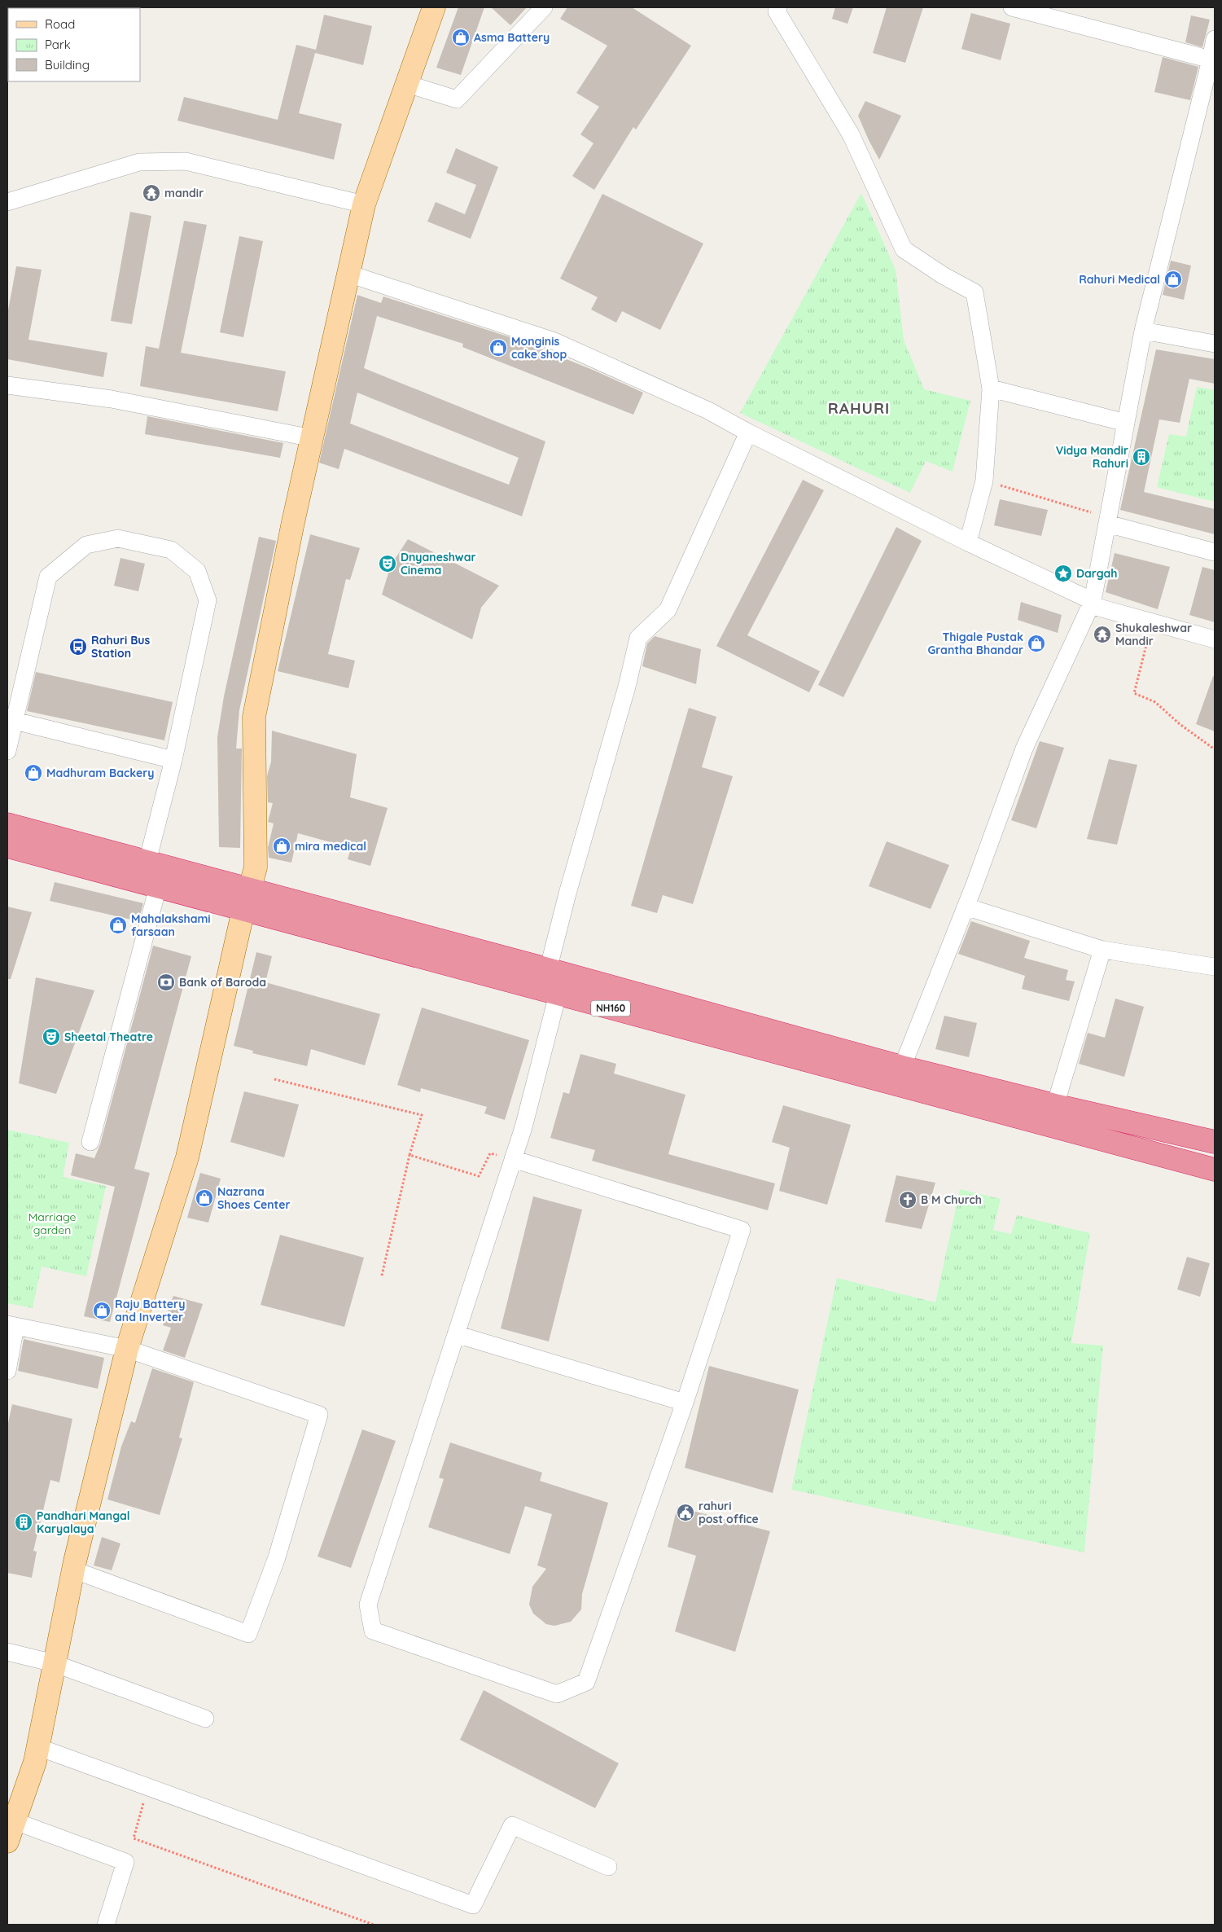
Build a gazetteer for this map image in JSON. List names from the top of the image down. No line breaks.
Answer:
{"streets":{"highway":["NH160"]},"districts":["RAHURI"],"parks":["Marriage garden"],"places":{"shop":["Asma Battery","Rahuri Medical","Monginis cake shop","Thigale Pustak Grantha Bhandar","Madhuram Backery","mira medical","Mahalakshami farsaan","Nazrana Shoes Center","Raju Battery and Inverter"],"temple":["mandir","Shukaleshwar Mandir"],"building":["Vidya Mandir Rahuri","Pandhari Mangal Karyalaya"],"theatre":["Dnyaneshwar Cinema","Sheetal Theatre"],"place":["Dargah"],"bus stop":["Rahuri Bus Station"],"bank":["Bank of Baroda"],"church":["B M Church"],"public building":["rahuri post office"]},"legend":["Road","Park","Building"]}
